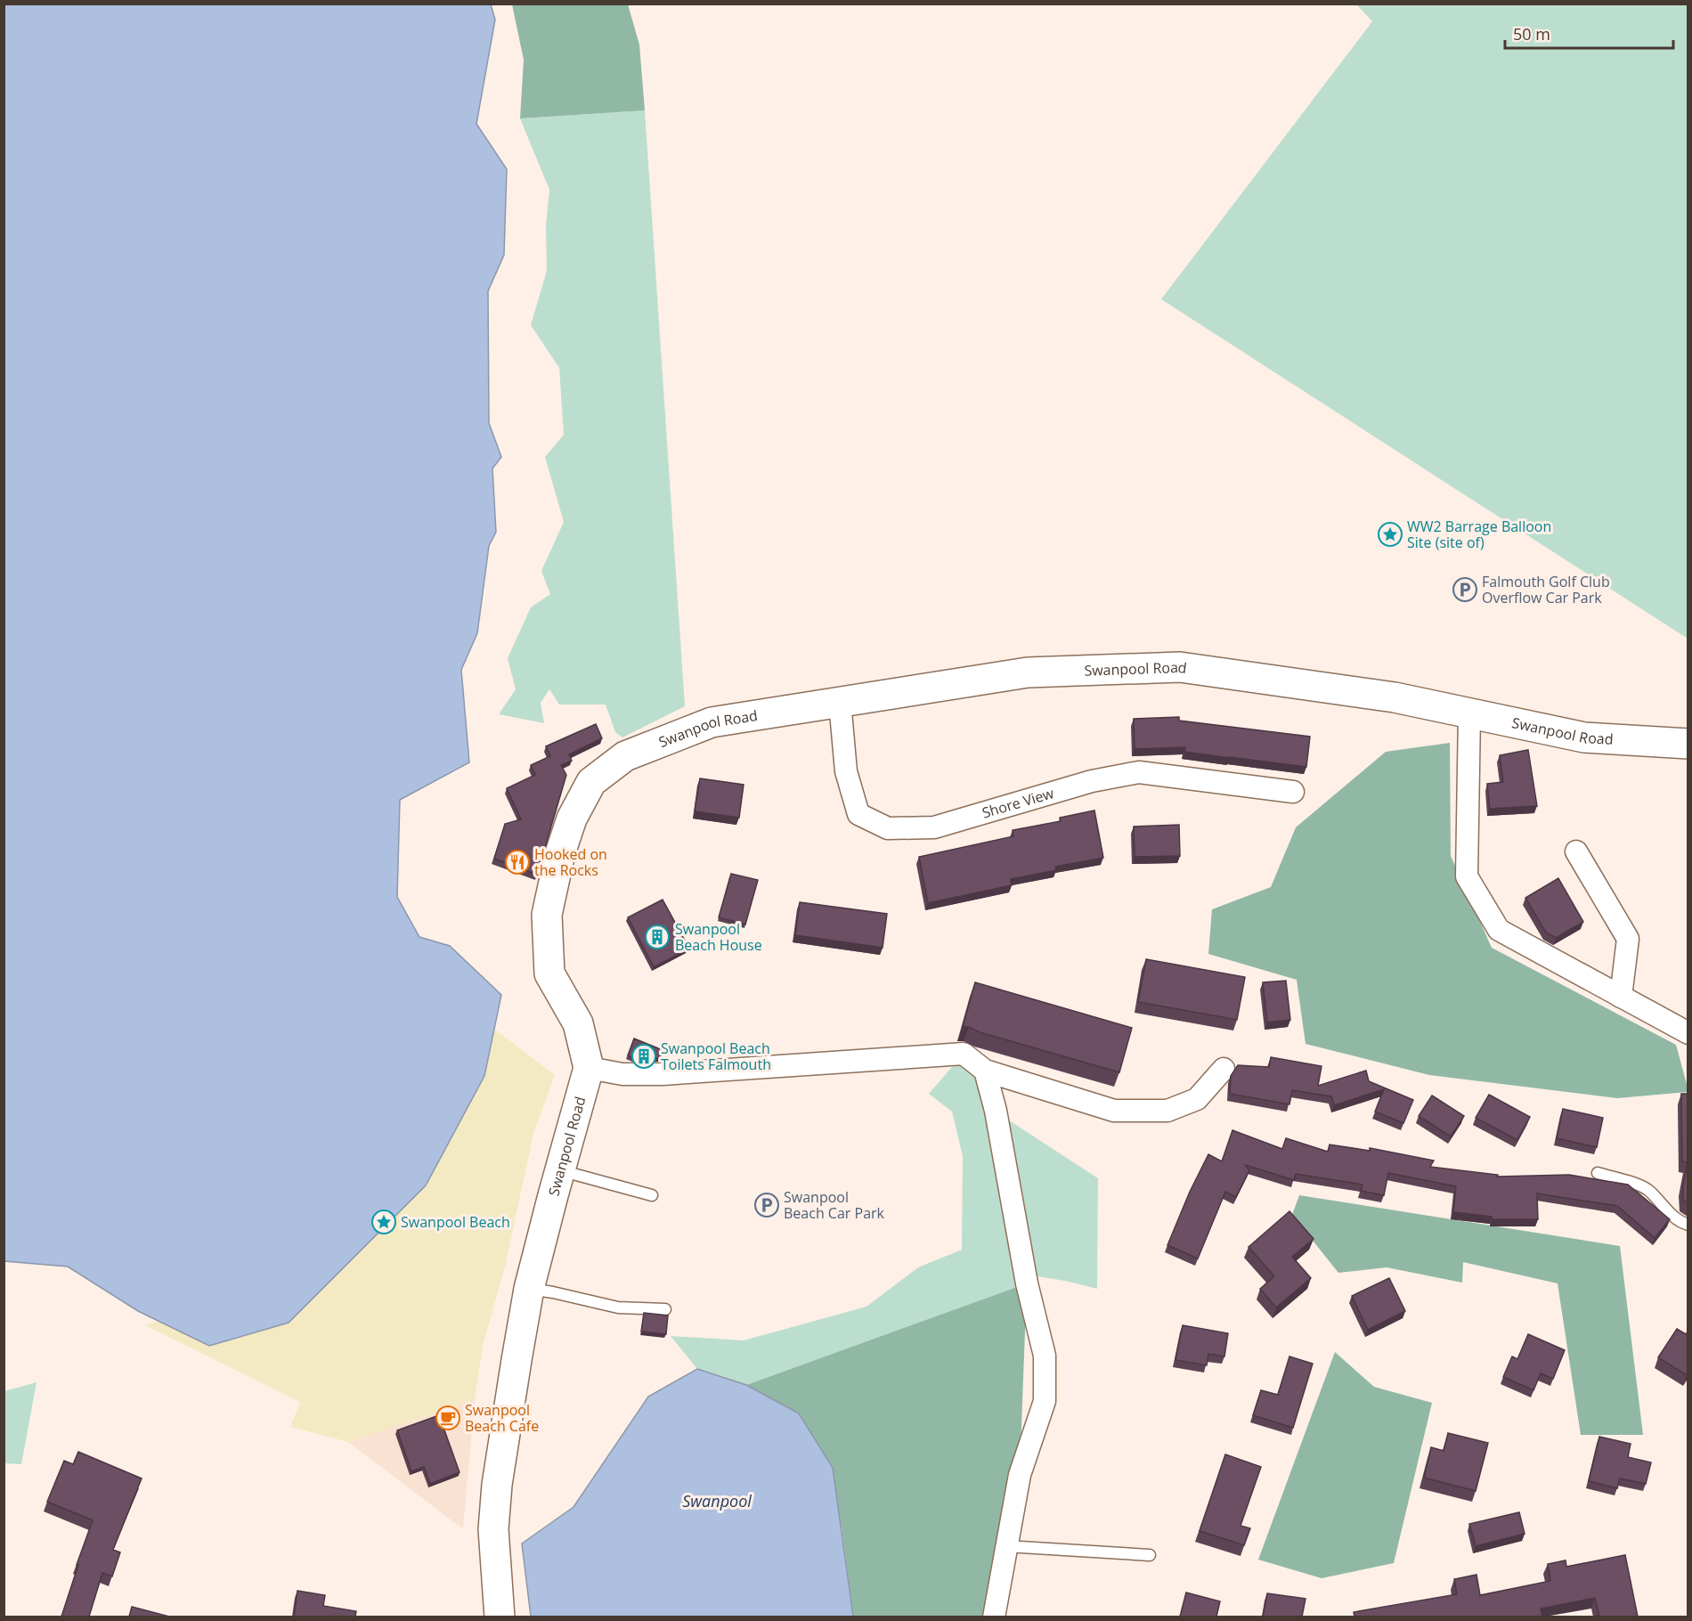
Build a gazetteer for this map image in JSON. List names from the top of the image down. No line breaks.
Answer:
{"streets":{"street":["Swanpool Road","Shore View"]},"crossings":[["Swanpool Road","Shore View"]],"water":["Swanpool"],"places":{"place":["WW2 Barrage Balloon Site (site of)","Swanpool Beach"],"parking":["Falmouth Golf Club Overflow Car Park","Swanpool Beach Car Park"],"restaurant":["Hooked on the Rocks"],"building":["Swanpool Beach House","Swanpool Beach Toilets Falmouth"],"cafe":["Swanpool Beach Cafe"]},"scale_bar":"50 m"}
